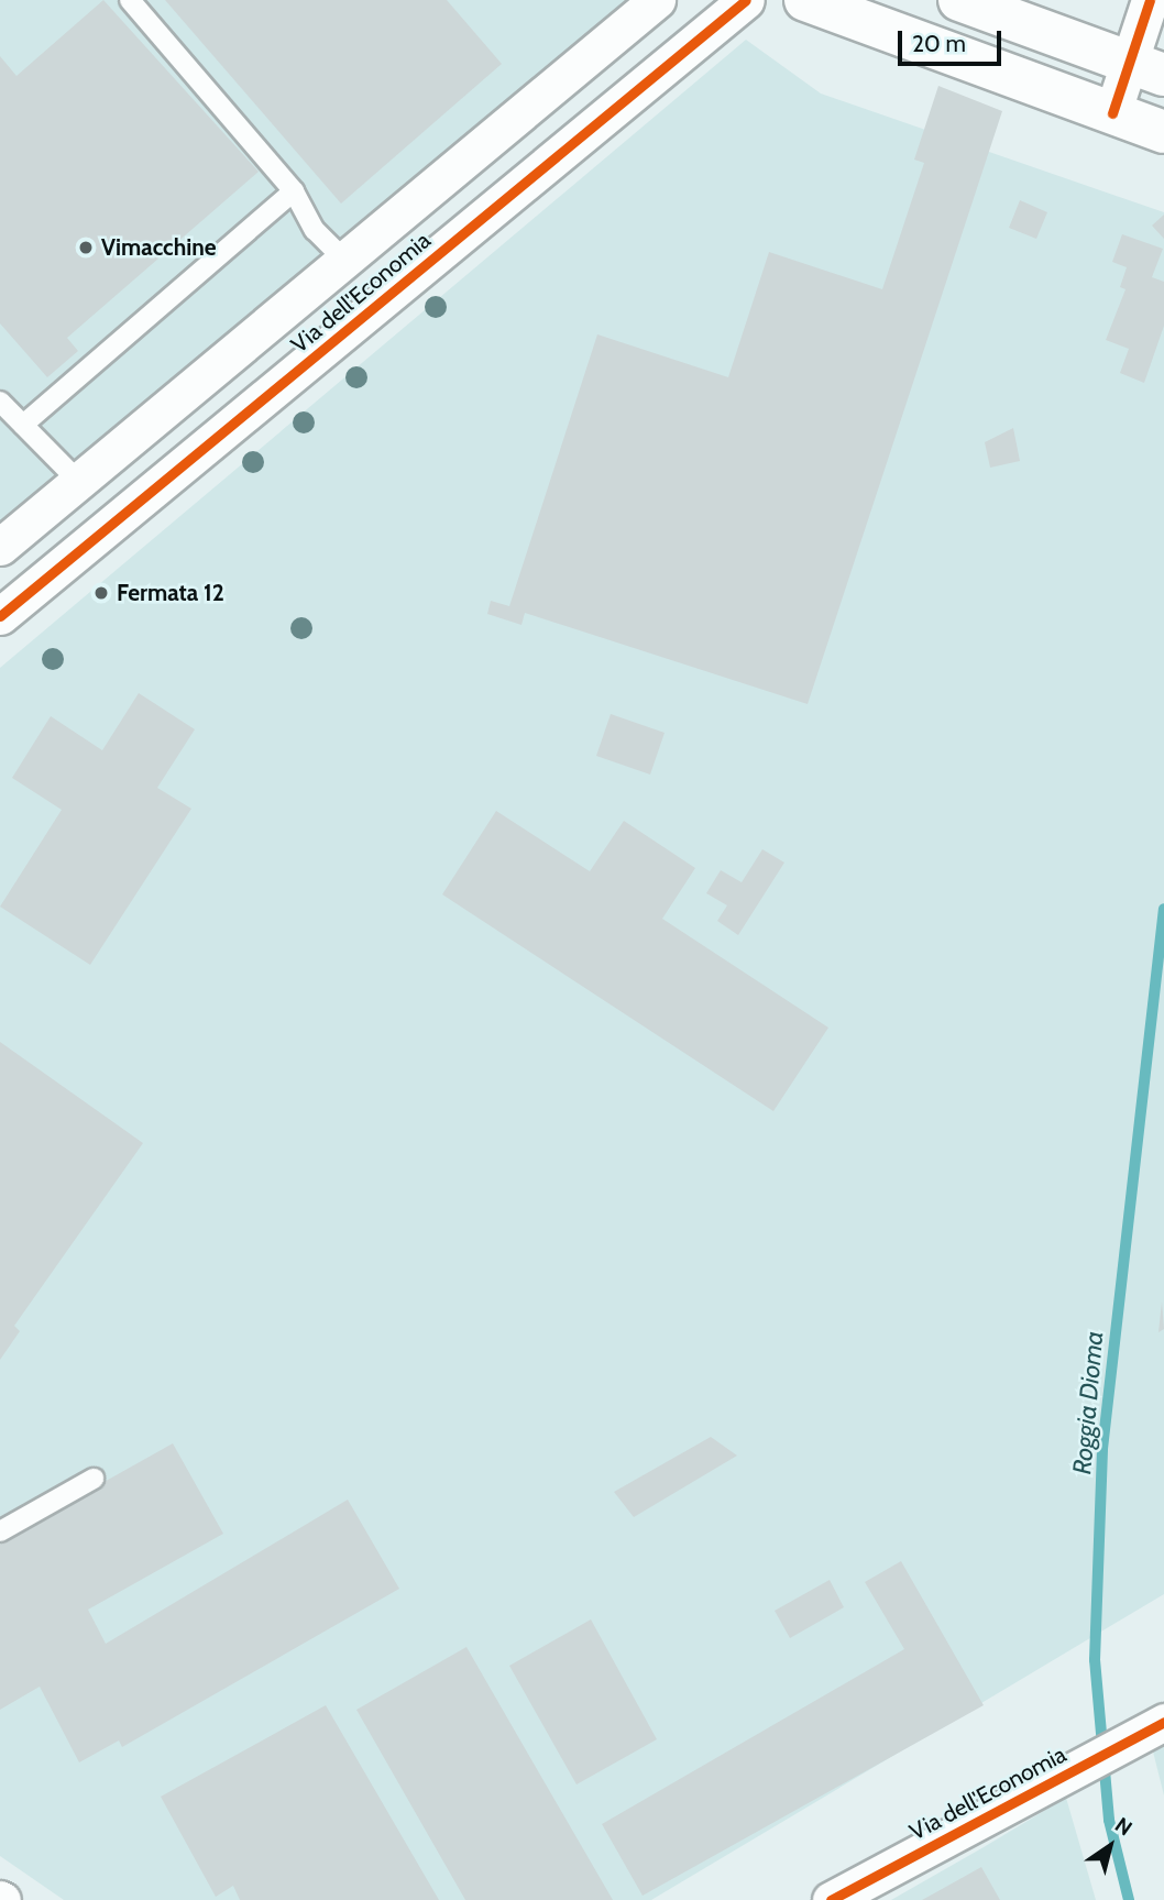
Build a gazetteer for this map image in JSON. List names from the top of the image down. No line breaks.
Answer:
{"streets":{"street":["Via dell'Economia"]},"water":["Roggia Dioma"],"places":["Vimacchine","Fermata 12"],"scale_bar":"20 m","north":"top right"}
